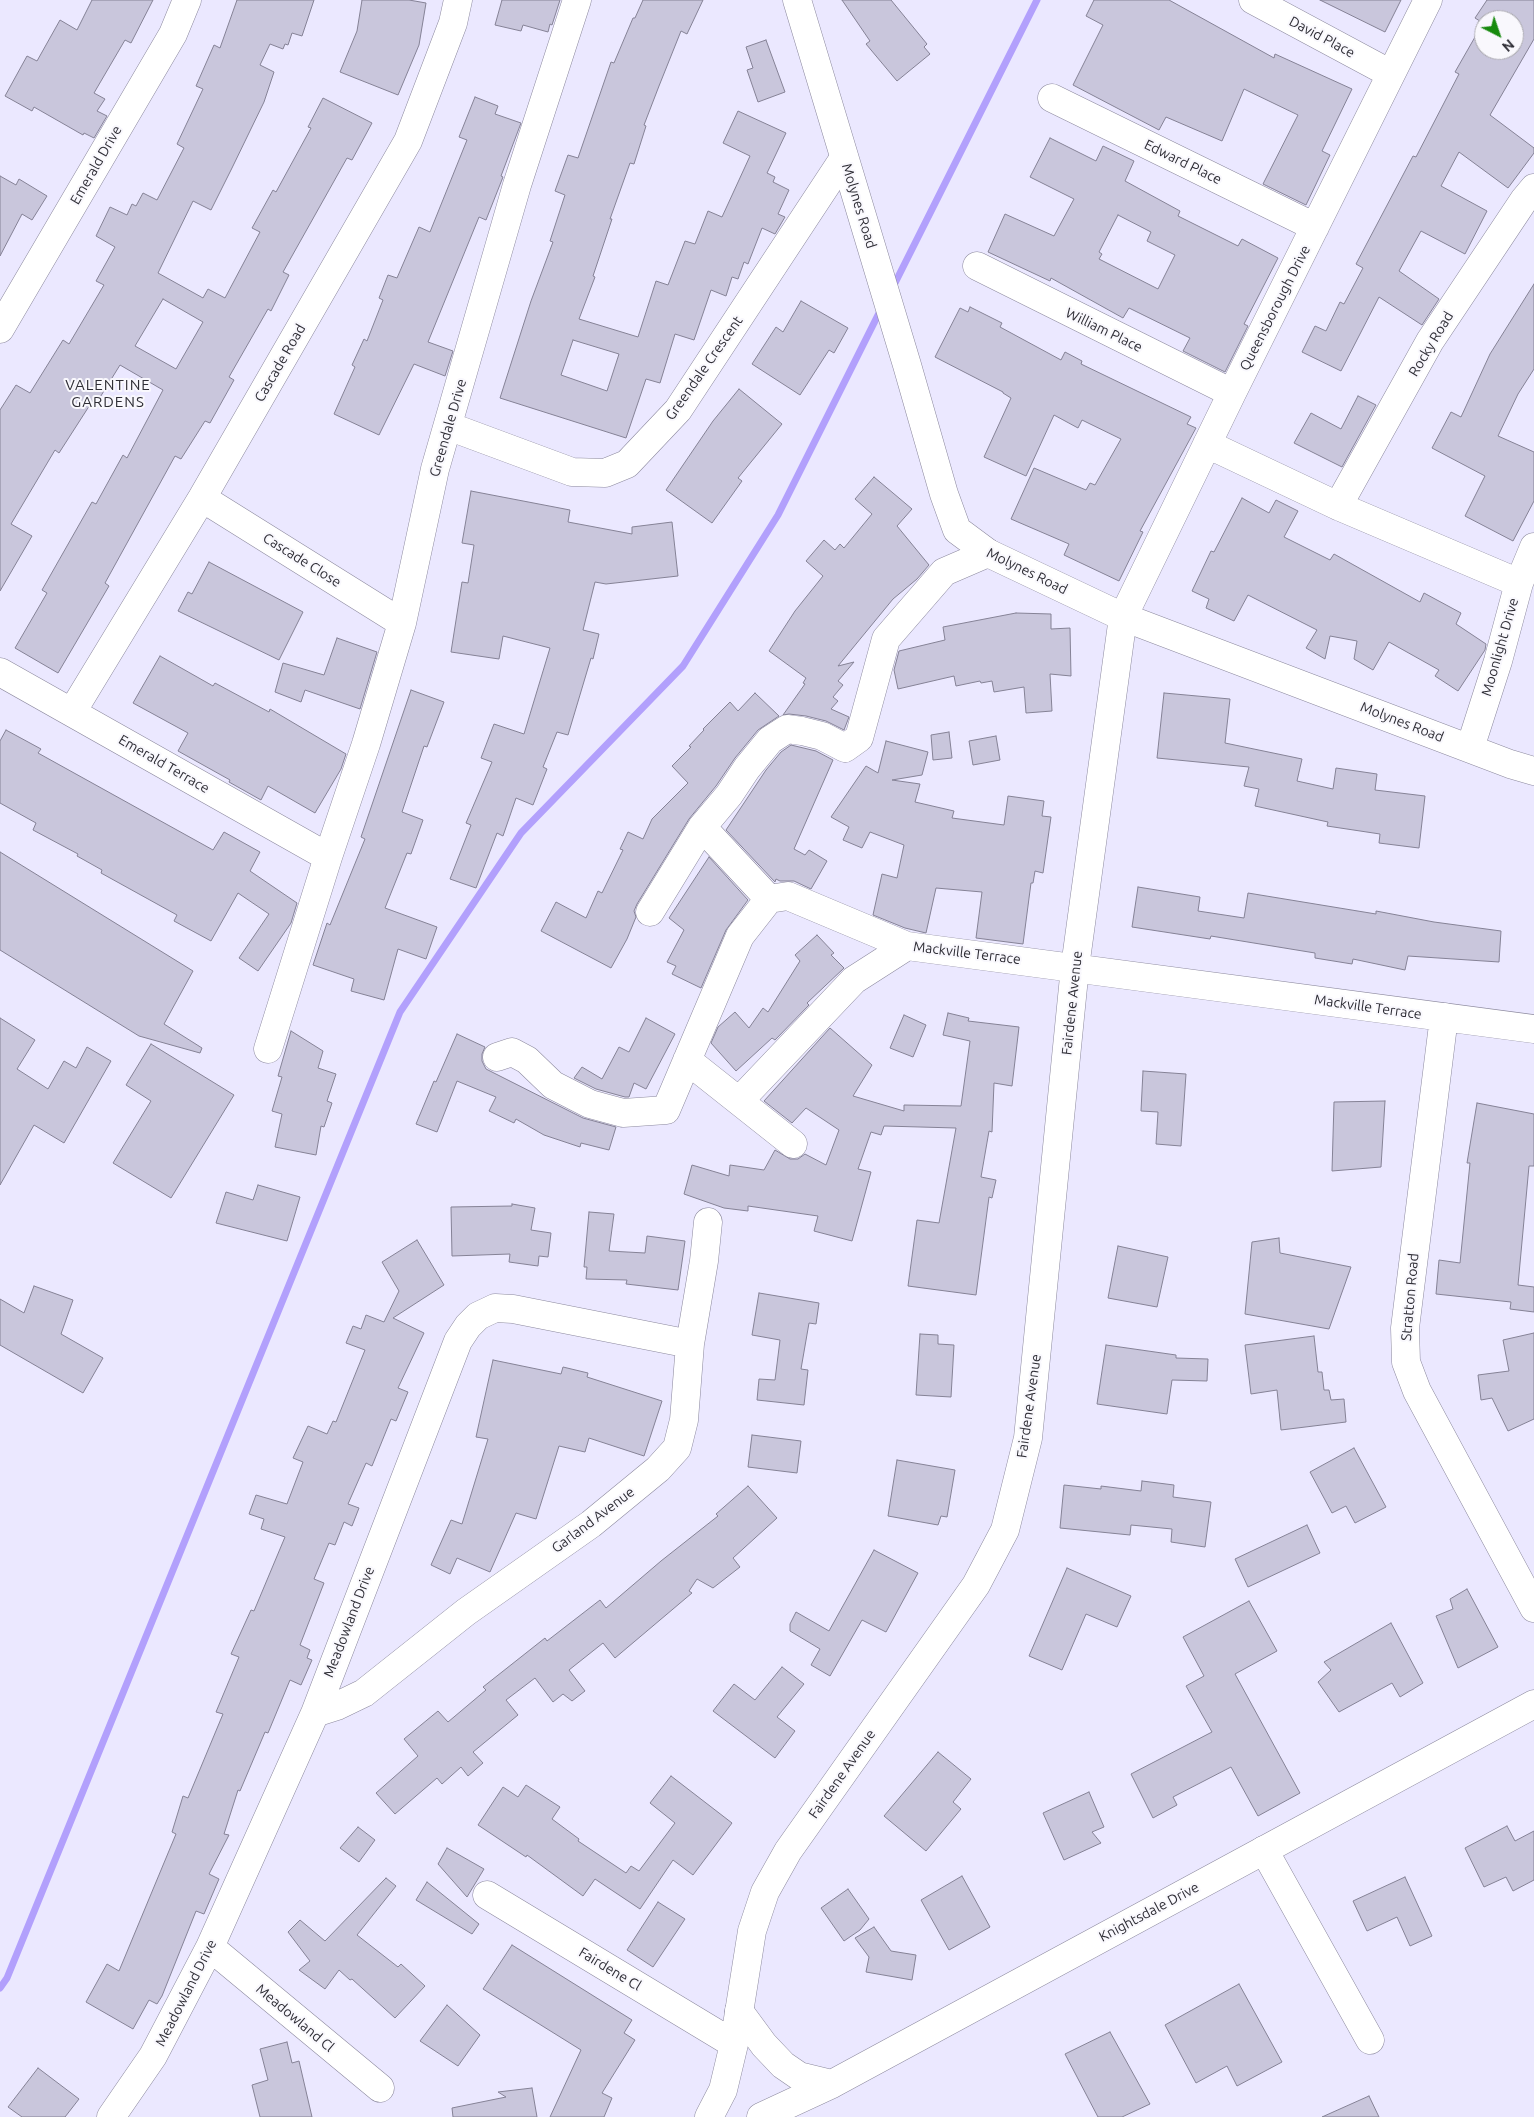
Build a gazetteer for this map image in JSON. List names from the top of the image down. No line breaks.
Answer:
{"streets":{"street":["David Place","Edward Place","Emerald Drive","Molynes Road","Queensborough Drive","William Place","Rocky Road","Cascade Road","Greendale Crescent","Greendale Drive","Cascade Close","Moonlight Drive","Emerald Terrace","Mackville Terrace","Fairdene Avenue","Stratton Road","Garland Avenue","Meadowland Drive","Knightsdale Drive","Fairdene Cl","Meadowland Cl"]},"crossings":[["David Place","Queensborough Drive"],["Edward Place","Queensborough Drive"],["Molynes Road","Queensborough Drive"],["Molynes Road","Greendale Crescent"],["Molynes Road","Moonlight Drive"],["Molynes Road","Fairdene Avenue"],["Queensborough Drive","William Place"],["Queensborough Drive","Fairdene Avenue"],["Cascade Road","Cascade Close"],["Cascade Road","Emerald Terrace"],["Greendale Crescent","Greendale Drive"],["Greendale Drive","Cascade Close"],["Greendale Drive","Emerald Terrace"],["Mackville Terrace","Fairdene Avenue"],["Mackville Terrace","Stratton Road"],["Fairdene Avenue","Fairdene Cl"],["Garland Avenue","Meadowland Drive"],["Meadowland Drive","Meadowland Cl"]],"districts":["VALENTINE GARDENS"],"north":"bottom right"}
